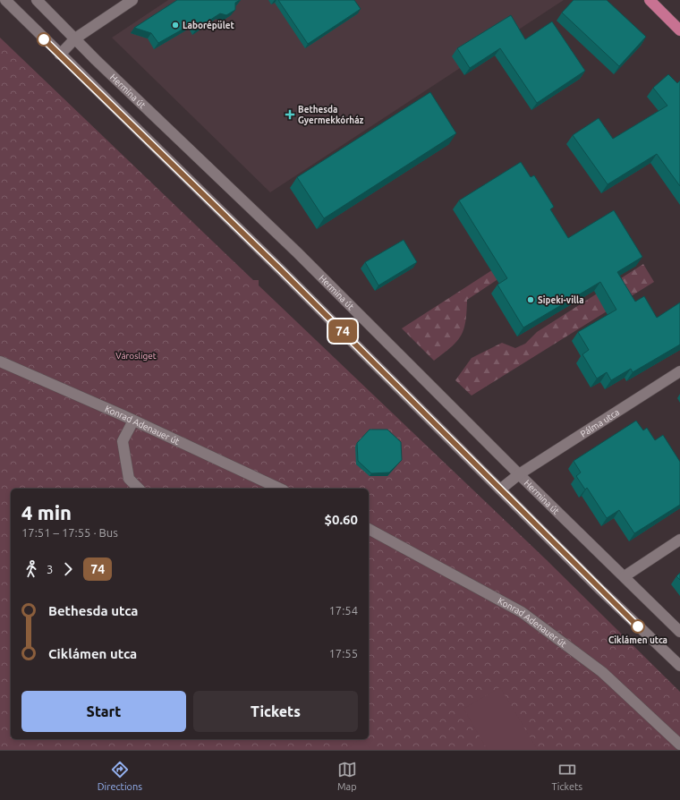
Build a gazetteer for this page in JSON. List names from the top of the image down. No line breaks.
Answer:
{"streets":{"street":["Hermina út","Pálma utca","Konrad Adenauer út"]},"crossings":[["Hermina út","Pálma utca"]],"parks":["Városliget"],"places":{"other":["Laborépület","Sipeki-villa","Ciklámen utca"],"health":["Bethesda Gyermekkórház"]},"lines":["bus line 74"],"page":{"on_map":"74","heading":["4 min","17:51 – 17:55 · Bus","$0.60"],"legs":["3","74"],"list":[{"name":"Bethesda utca","value":"17:54"},{"name":"Ciklámen utca","value":"17:55"}],"buttons":["Start","Tickets"],"tabs":["Directions","Map","Tickets"]}}
